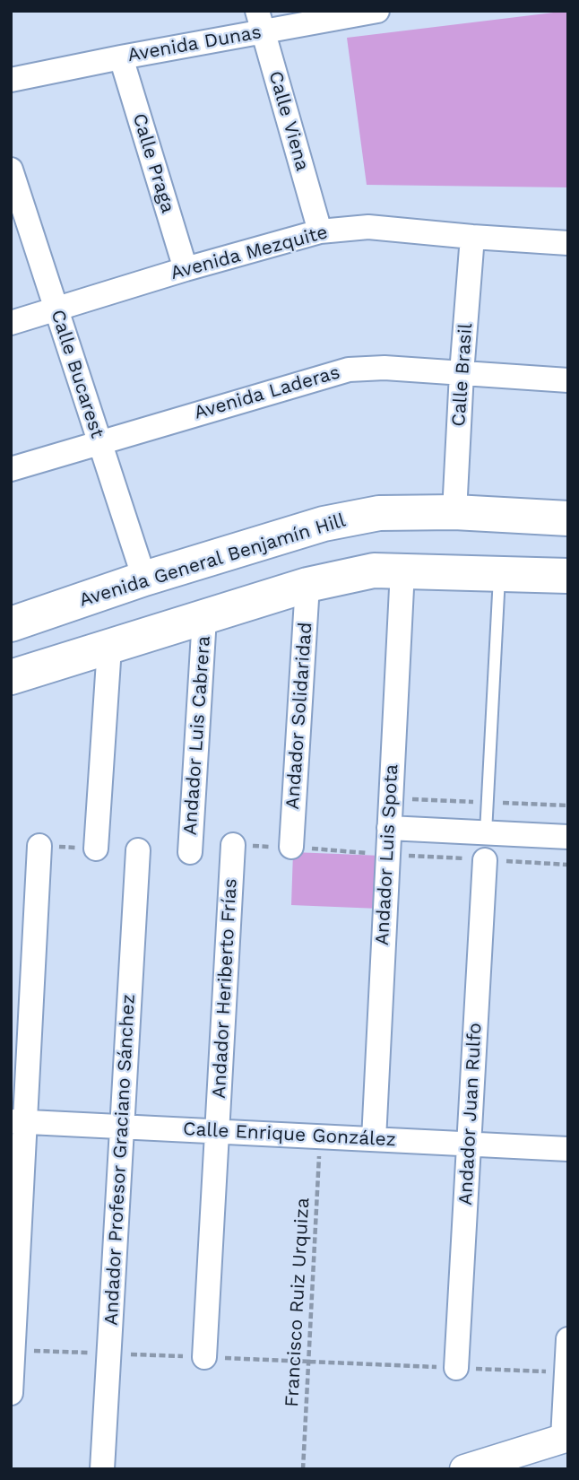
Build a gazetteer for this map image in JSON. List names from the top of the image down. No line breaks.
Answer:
{"streets":{"main road":["Avenida General Benjamín Hill"],"street":["Avenida Dunas","Calle Viena","Calle Praga","Avenida Mezquite","Calle Bucarest","Calle Brasil","Avenida Laderas","Andador Solidaridad","Andador Luis Cabrera","Andador Luis Spota","Andador Heriberto Frías","Andador Juan Rulfo","Calle Enrique González","Andador Profesor Graciano Sánchez"],"path":["Francisco Ruiz Urquiza"]},"crossings":[["Avenida Dunas","Calle Viena"],["Avenida Dunas","Calle Praga"],["Calle Viena","Avenida Mezquite"],["Calle Praga","Avenida Mezquite"],["Avenida Mezquite","Calle Bucarest"],["Avenida Mezquite","Calle Brasil"],["Calle Bucarest","Avenida Laderas"],["Calle Bucarest","Avenida General Benjamín Hill"],["Calle Brasil","Avenida Laderas"],["Calle Brasil","Avenida General Benjamín Hill"],["Andador Luis Spota","Calle Enrique González"],["Andador Heriberto Frías","Calle Enrique González"],["Andador Juan Rulfo","Calle Enrique González"],["Calle Enrique González","Andador Profesor Graciano Sánchez"],["Calle Enrique González","Francisco Ruiz Urquiza"]]}
